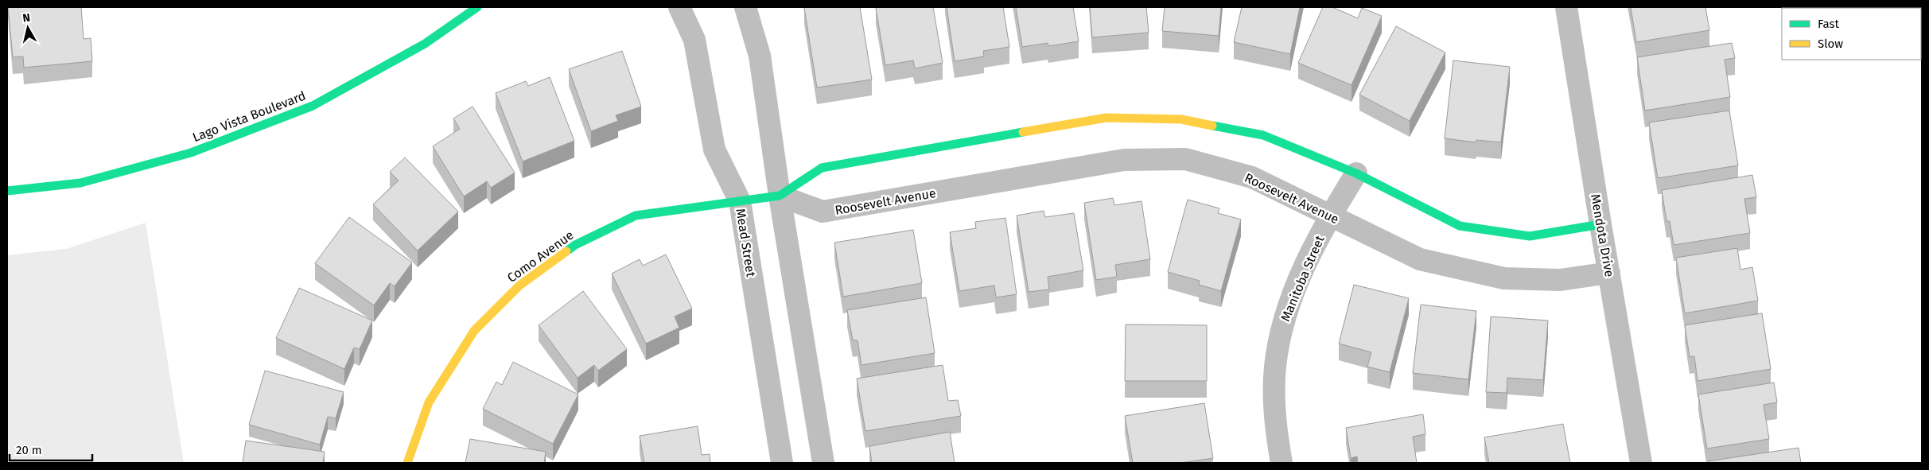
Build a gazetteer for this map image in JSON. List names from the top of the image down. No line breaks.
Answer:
{"streets":{"street":["Lago Vista Boulevard","Roosevelt Avenue","Mendota Drive","Mead Street","Como Avenue","Manitoba Street"]},"crossings":[["Roosevelt Avenue","Mendota Drive"],["Roosevelt Avenue","Como Avenue"],["Roosevelt Avenue","Manitoba Street"],["Mead Street","Como Avenue"]],"legend":["Fast","Slow"],"scale_bar":"20 m","north":"top"}
